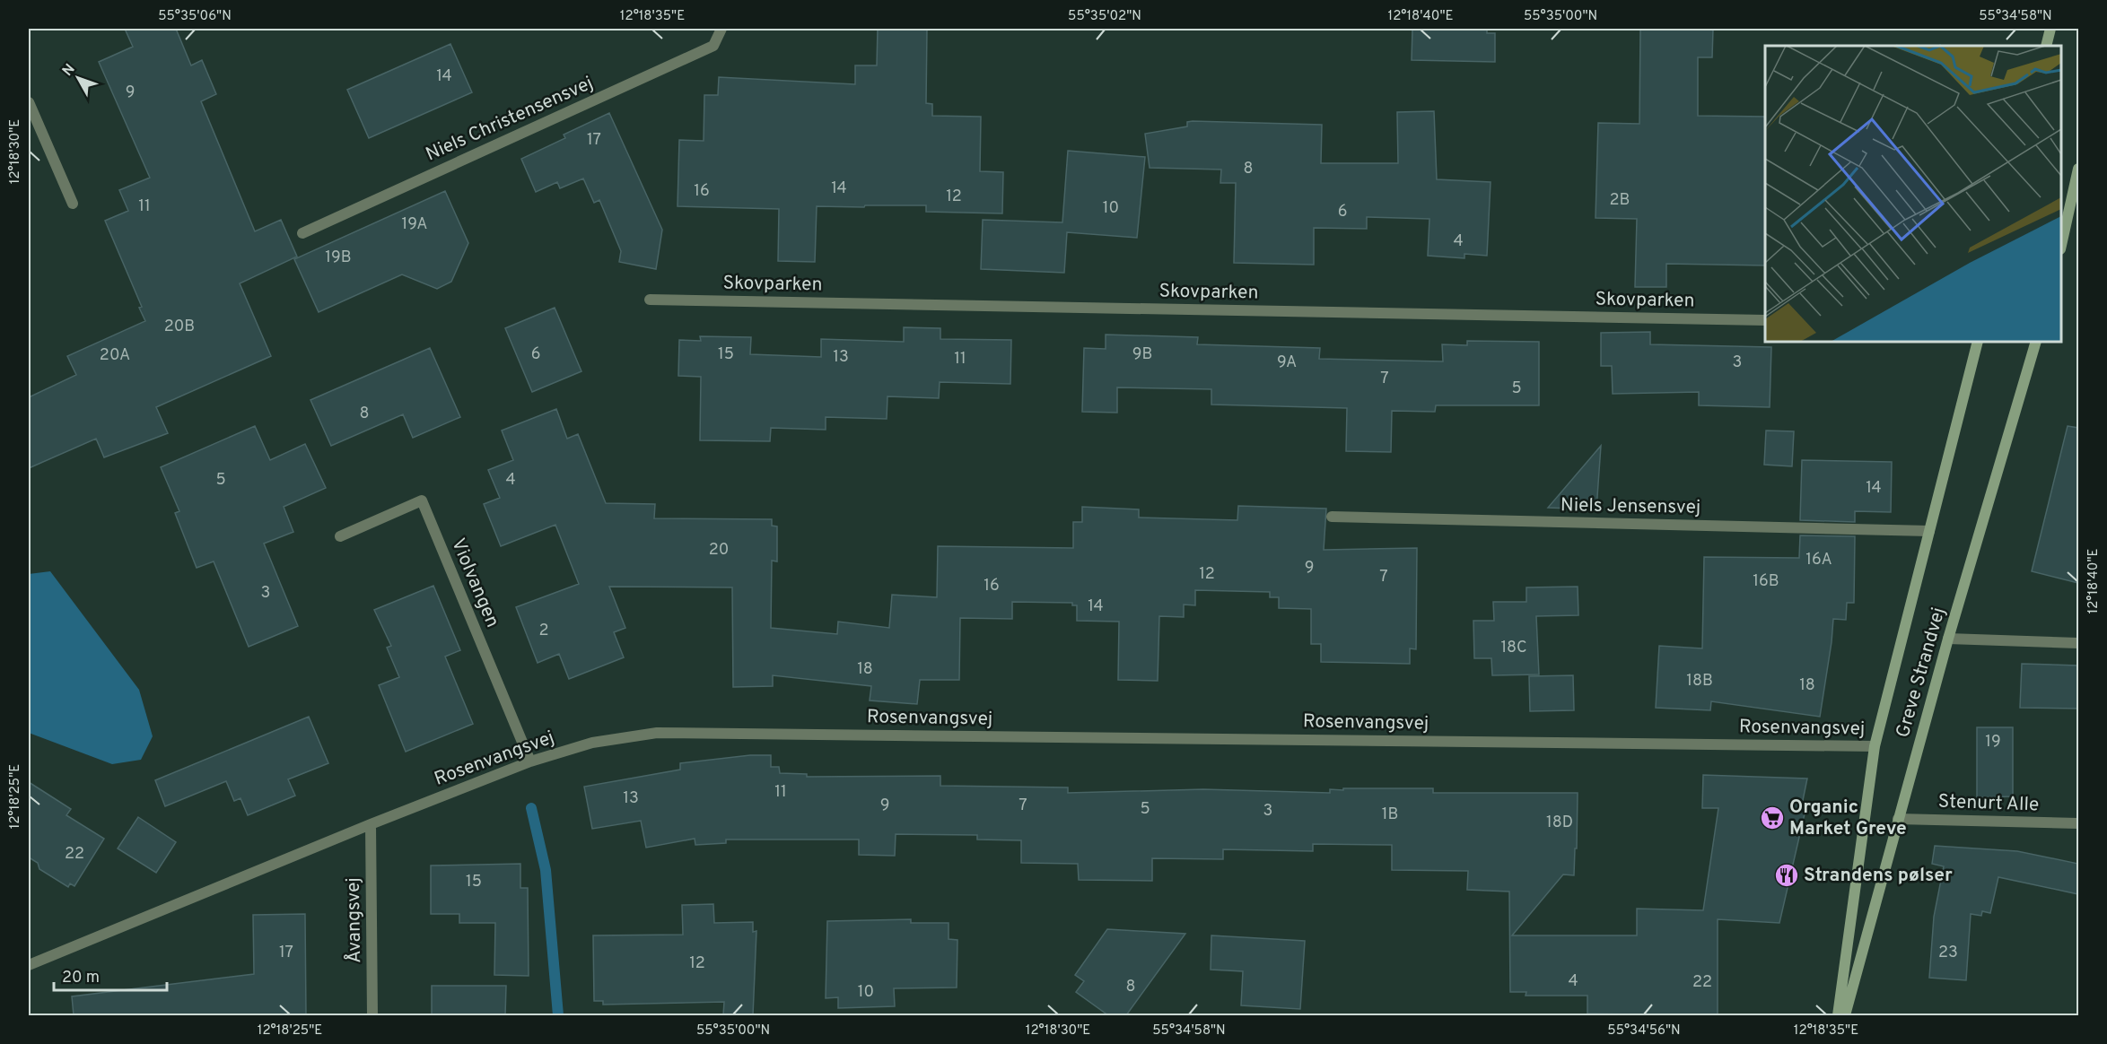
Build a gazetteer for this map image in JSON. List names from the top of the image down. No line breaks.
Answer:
{"streets":{"main road":["Greve Strandvej"],"street":["Niels Christensensvej","Skovparken","Niels Jensensvej","Violvangen","Rosenvangsvej","Stenurt Alle","Åvangsvej"]},"crossings":[["Niels Jensensvej","Greve Strandvej"],["Violvangen","Rosenvangsvej"],["Greve Strandvej","Rosenvangsvej"],["Greve Strandvej","Stenurt Alle"],["Rosenvangsvej","Åvangsvej"]],"places":{"supermarket":["Organic Market Greve"],"restaurant":["Strandens pølser"]},"house_numbers":["14","9","17","8","14","16","12","2B","11","10","6","19A","4","19B","20B","6","15","9B","20A","13","11","9A","3","7","5","8","5","4","14","20","16A","9","12","7","16B","16","3","14","2","18C","18","18B","18","19","11","13","9","7","5","3","1B","18D","22","15","17","23","12","4","22","8","10"],"scale_bar":"20 m","north":"top left","coordinates":["55°35'06\"N","12°18'35\"E","55°35'02\"N","12°18'40\"E","55°35'00\"N","55°34'58\"N","12°18'30\"E","12°18'25\"E","55°34'56\"N"]}
